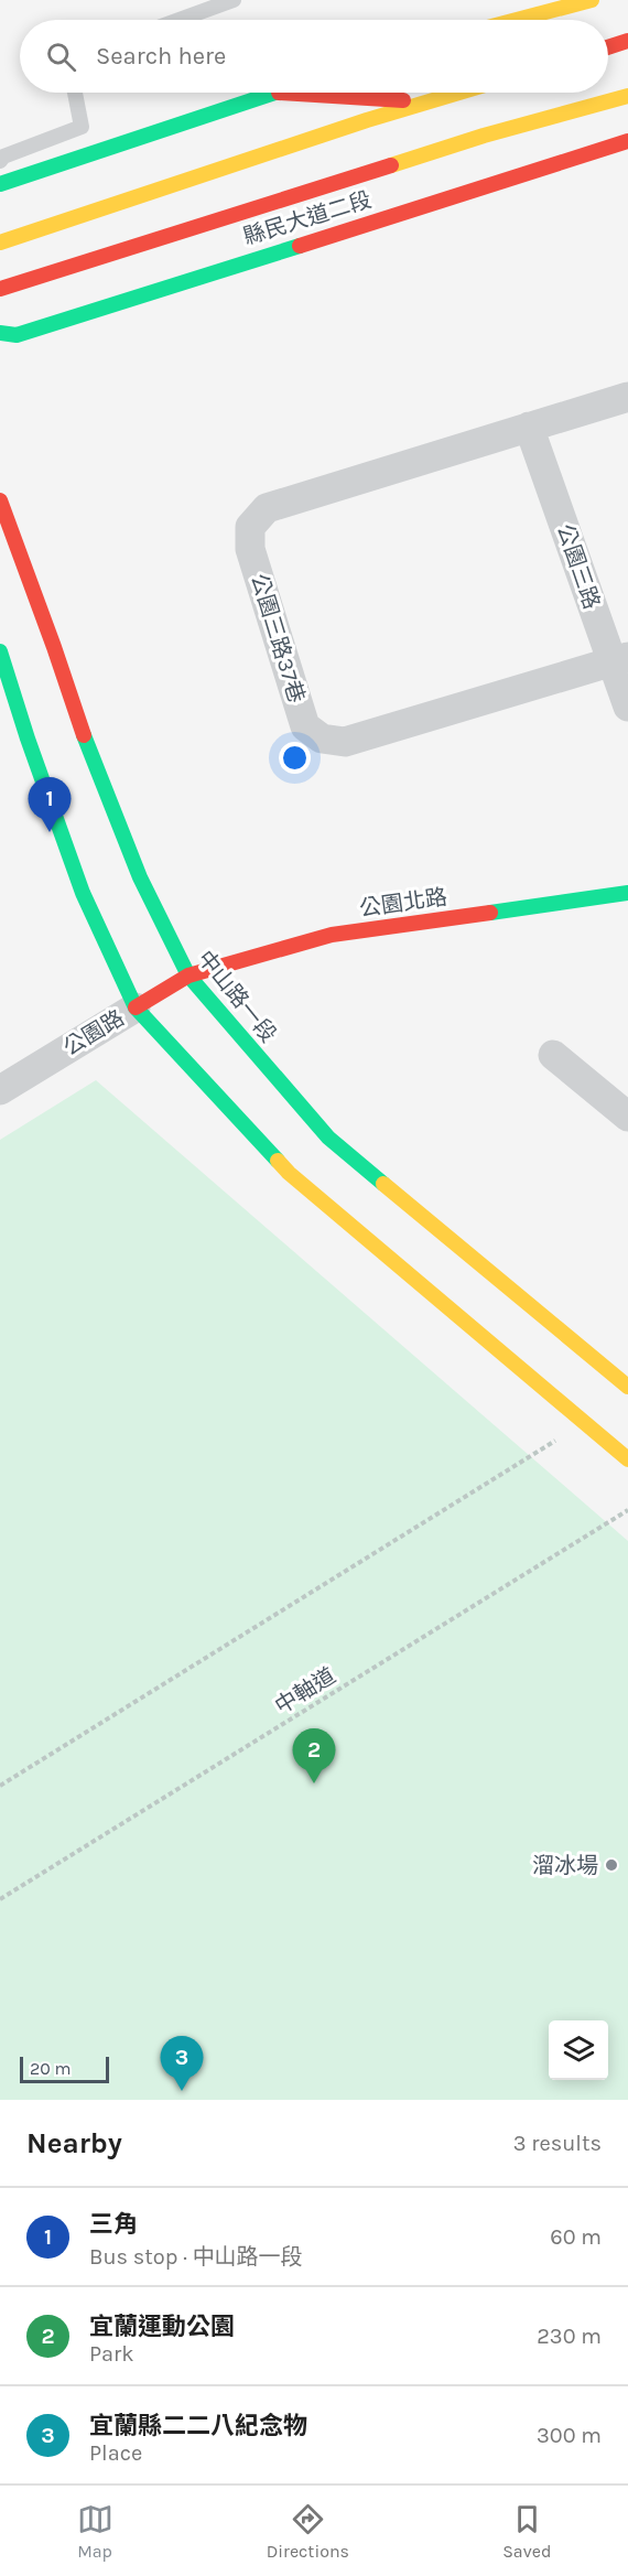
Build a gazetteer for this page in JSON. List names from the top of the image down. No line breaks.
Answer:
{"streets":{"street":["縣民大道二段","公園三路","公園三路37巷","公園北路","中山路一段","公園路"],"path":["中軸道"]},"crossings":[["公園三路","公園三路37巷"],["公園北路","中山路一段"],["公園北路","公園路"],["中山路一段","公園路"]],"places":["溜冰場"],"scale_bar":"20 m","page":{"search":"Search here","pins":["1","2","3"],"scale":"20 m","heading":["Nearby","3 results"],"list":[{"mark":"1","name":"三角","note":"Bus stop · 中山路一段","value":"60 m"},{"mark":"2","name":"宜蘭運動公園","note":"Park","value":"230 m"},{"mark":"3","name":"宜蘭縣二二八紀念物","note":"Place","value":"300 m"}],"nav":["Map","Directions","Saved"]}}
